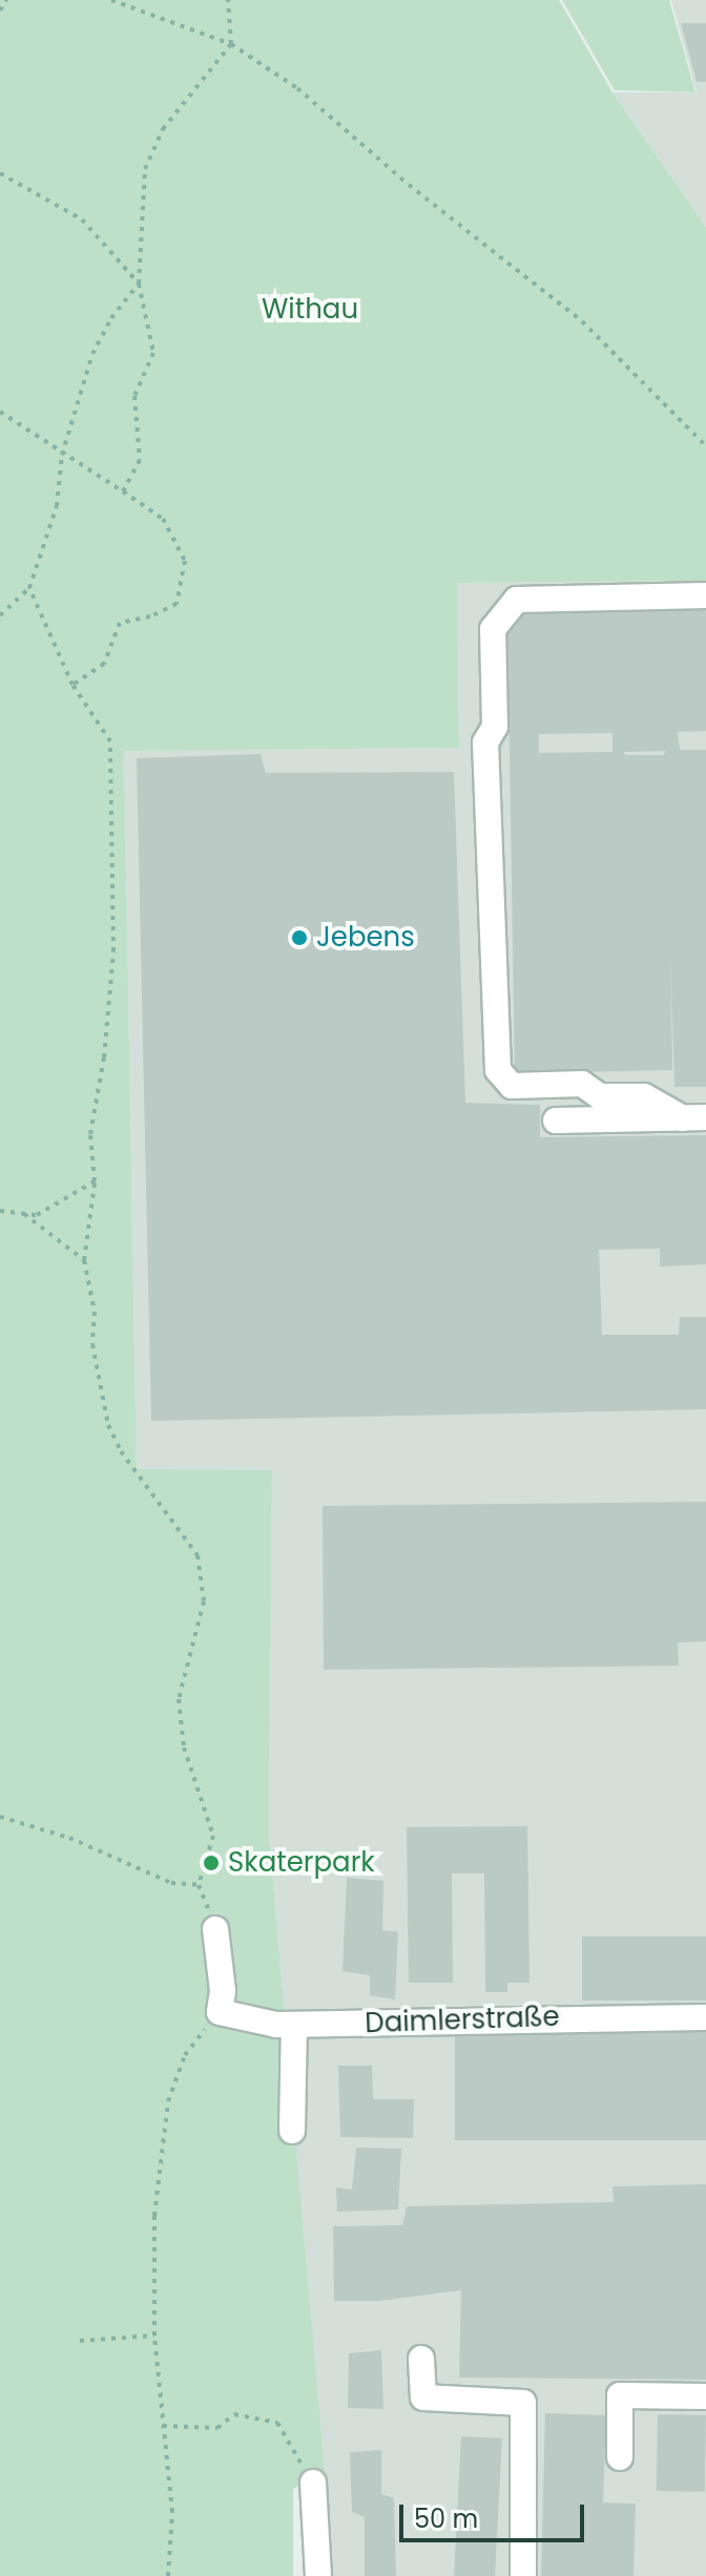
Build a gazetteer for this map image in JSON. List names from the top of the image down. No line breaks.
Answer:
{"streets":{"street":["Daimlerstraße"]},"parks":["Withau"],"places":["Jebens","Skaterpark"],"scale_bar":"50 m"}
